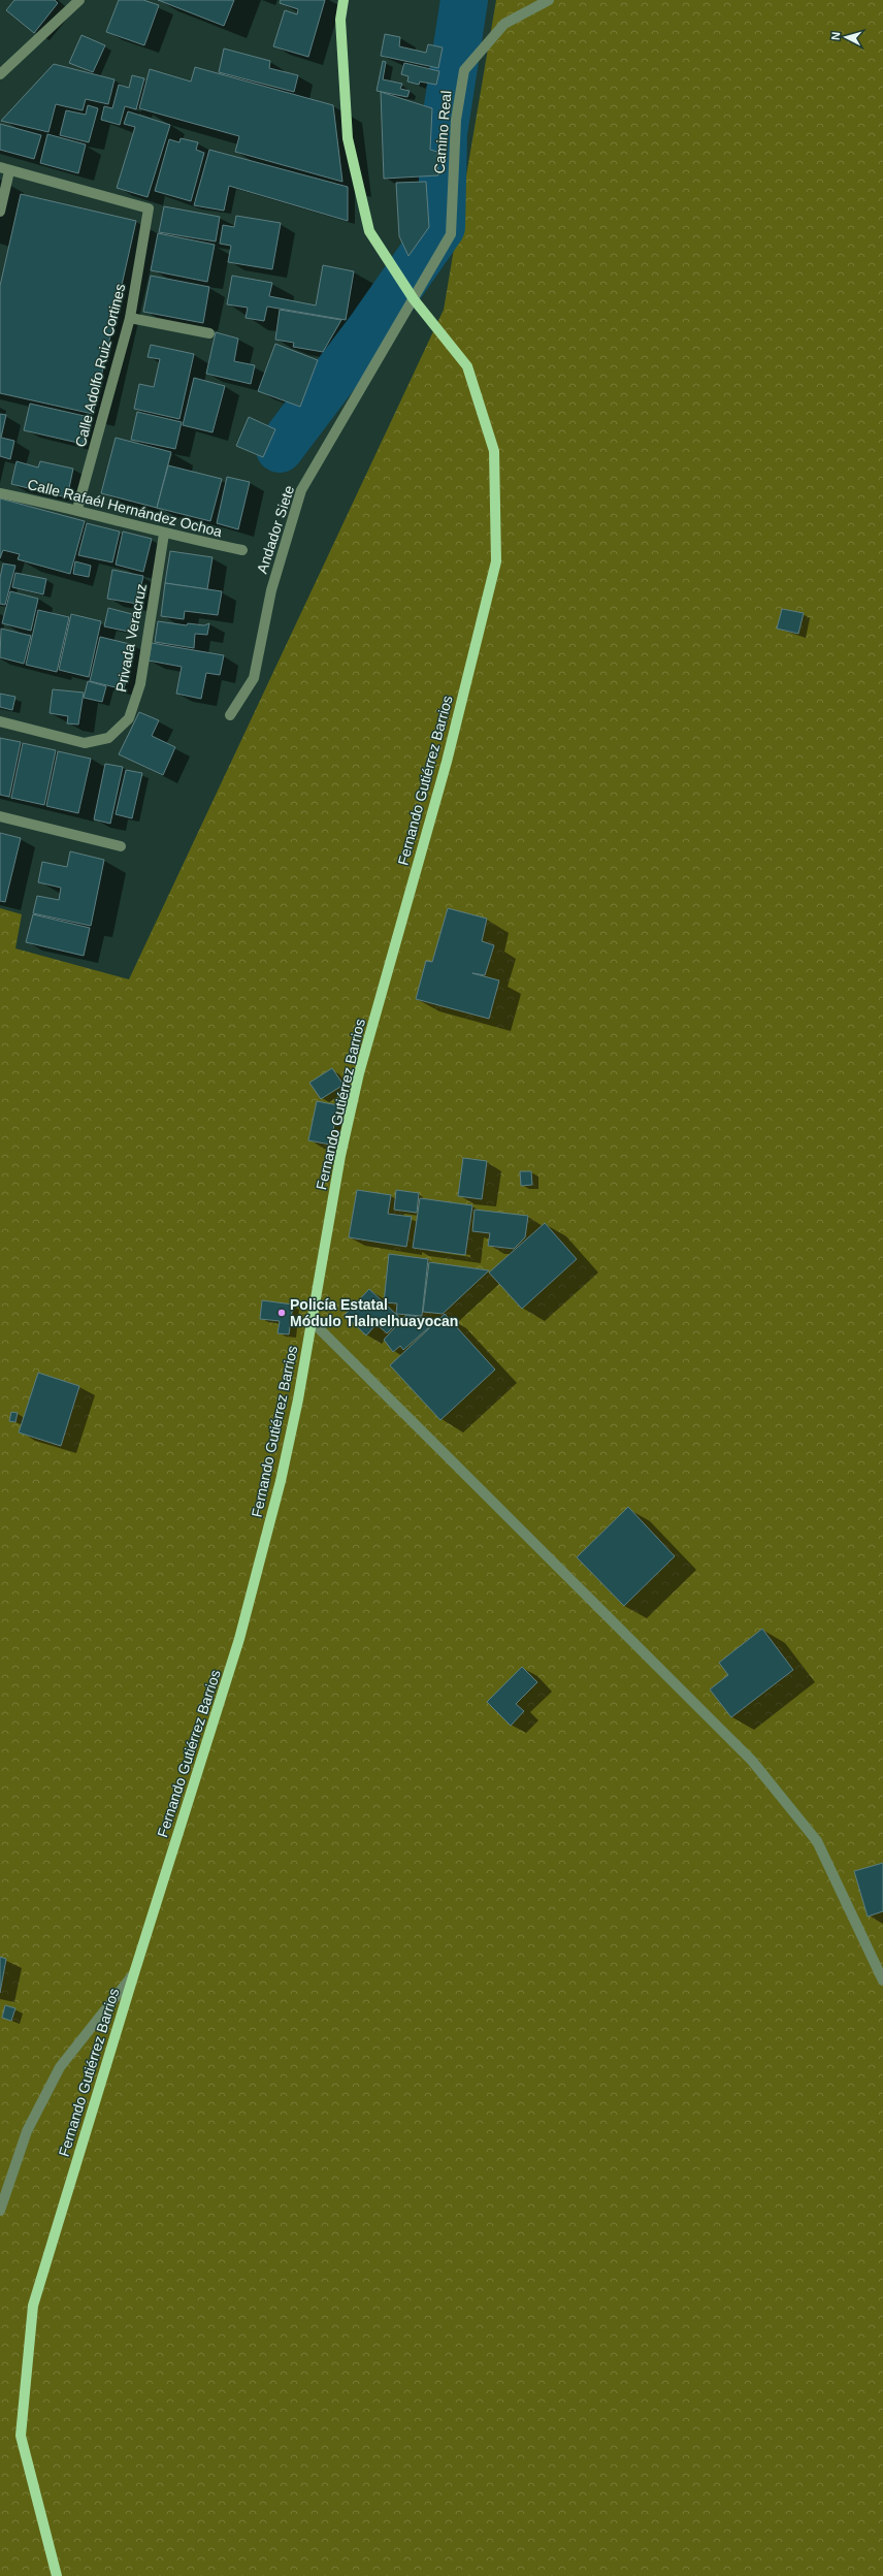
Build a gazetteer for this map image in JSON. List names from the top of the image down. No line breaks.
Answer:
{"streets":{"main road":["Fernando Gutiérrez Barrios"],"street":["Camino Real","Calle Adolfo Ruiz Cortines","Calle Rafaél Hernández Ochoa","Andador Siete","Privada Veracruz"]},"crossings":[["Camino Real","Andador Siete"],["Camino Real","Fernando Gutiérrez Barrios"],["Calle Adolfo Ruiz Cortines","Calle Rafaél Hernández Ochoa"],["Calle Rafaél Hernández Ochoa","Privada Veracruz"],["Andador Siete","Fernando Gutiérrez Barrios"]],"places":["Policía Estatal Módulo Tlalnelhuayocan"],"north":"left"}
